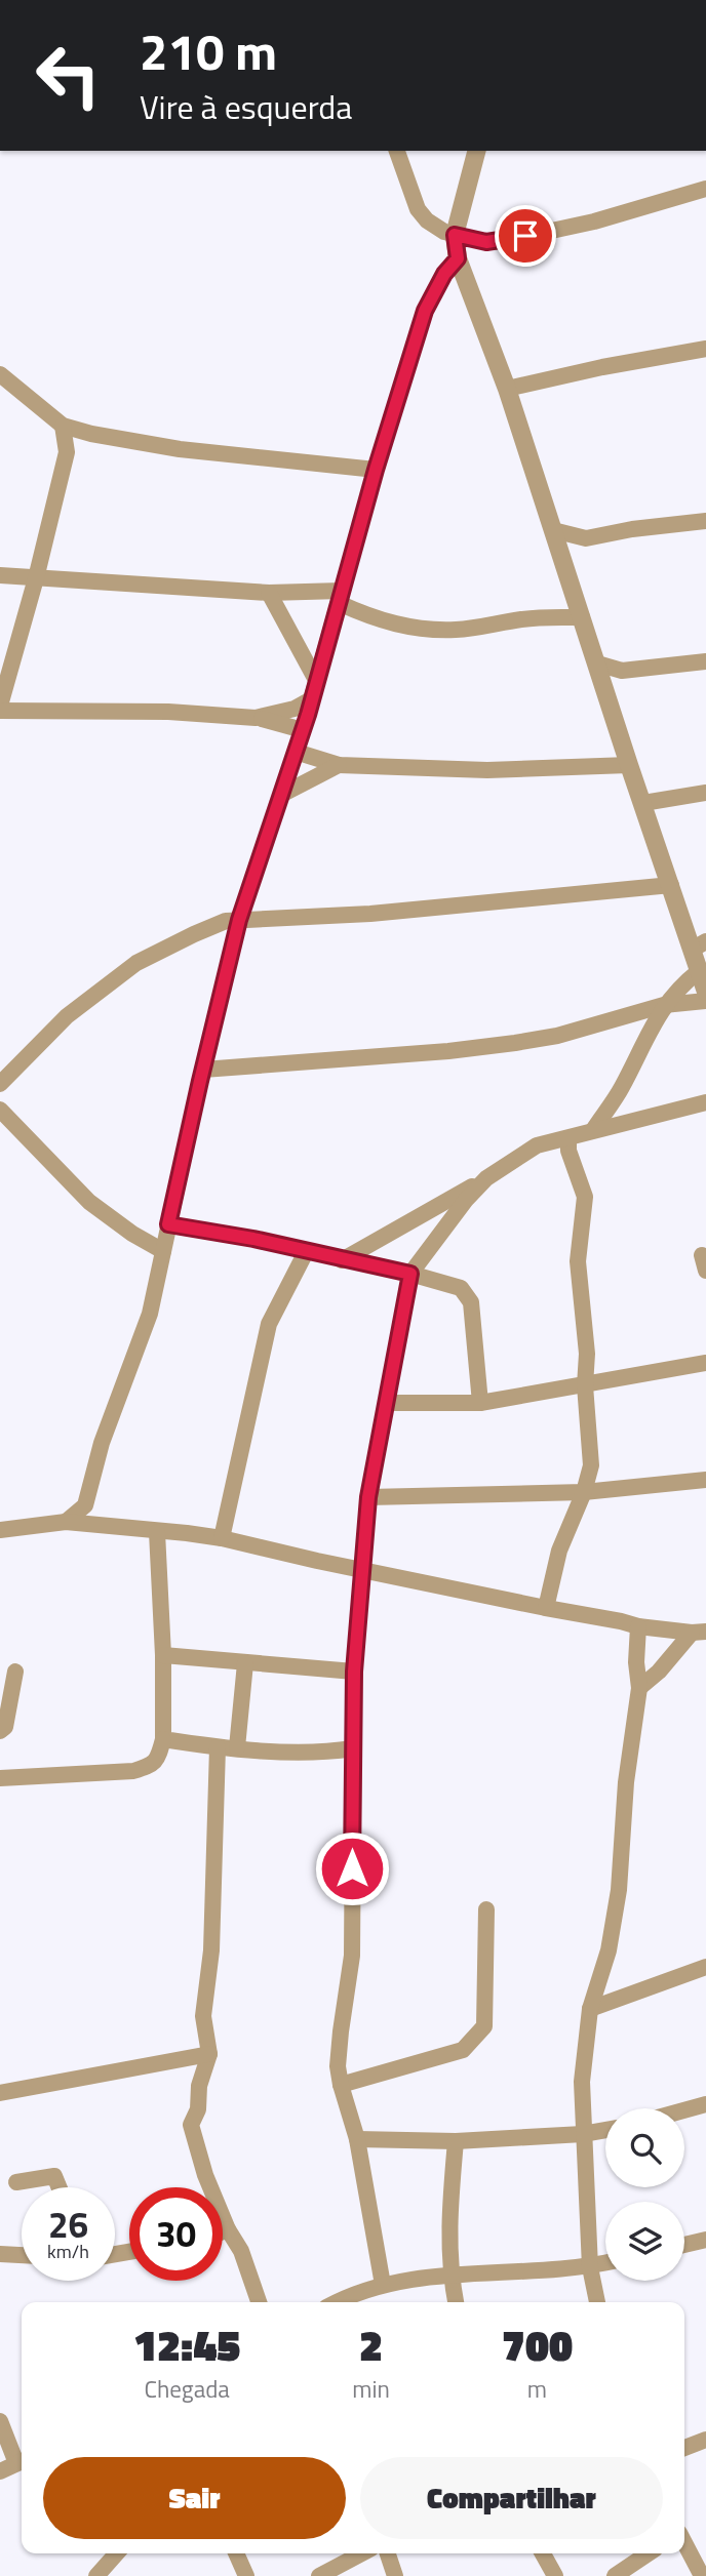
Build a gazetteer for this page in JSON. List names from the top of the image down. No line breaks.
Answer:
{"page":{"turn":["210 m","Vire à esquerda"],"speed":"26 km/h","limit":"30","eta":["12:45","Chegada","2","min","700","m"],"buttons":["Sair","Compartilhar"]}}
